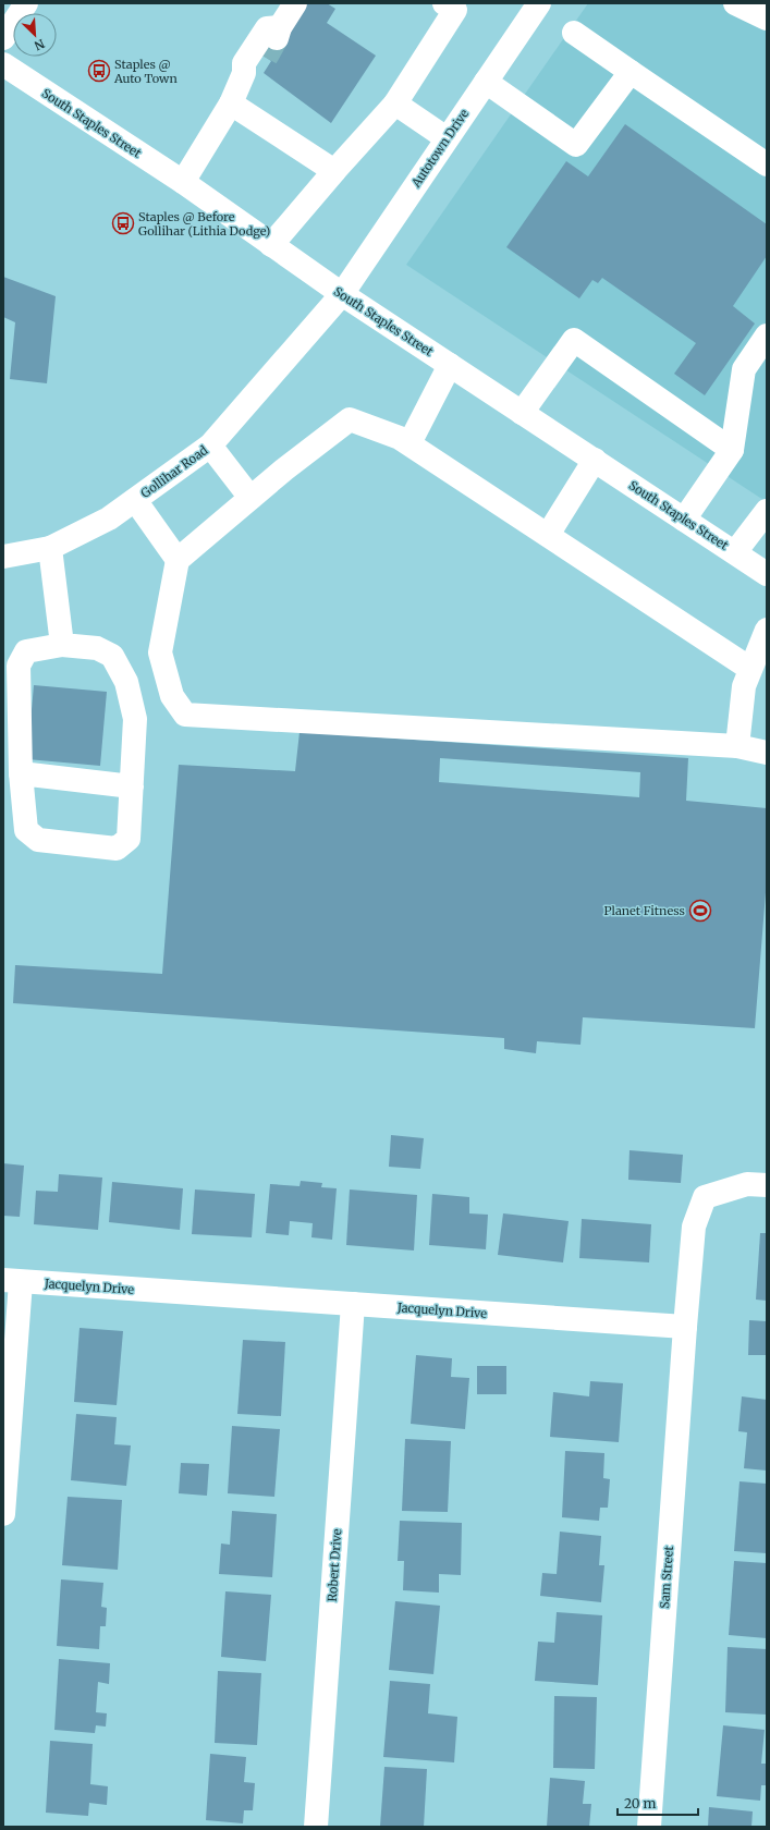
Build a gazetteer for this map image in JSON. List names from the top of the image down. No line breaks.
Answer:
{"streets":{"street":["South Staples Street","Autotown Drive","Gollihar Road","Jacquelyn Drive","Robert Drive","Sam Street"]},"crossings":[["South Staples Street","Autotown Drive"],["South Staples Street","Gollihar Road"],["Autotown Drive","Gollihar Road"],["Jacquelyn Drive","Robert Drive"],["Jacquelyn Drive","Sam Street"]],"places":{"bus stop":["Staples @ Auto Town","Staples @ Before Gollihar (Lithia Dodge)"],"sports":["Planet Fitness"]},"scale_bar":"20 m","north":"bottom right"}
